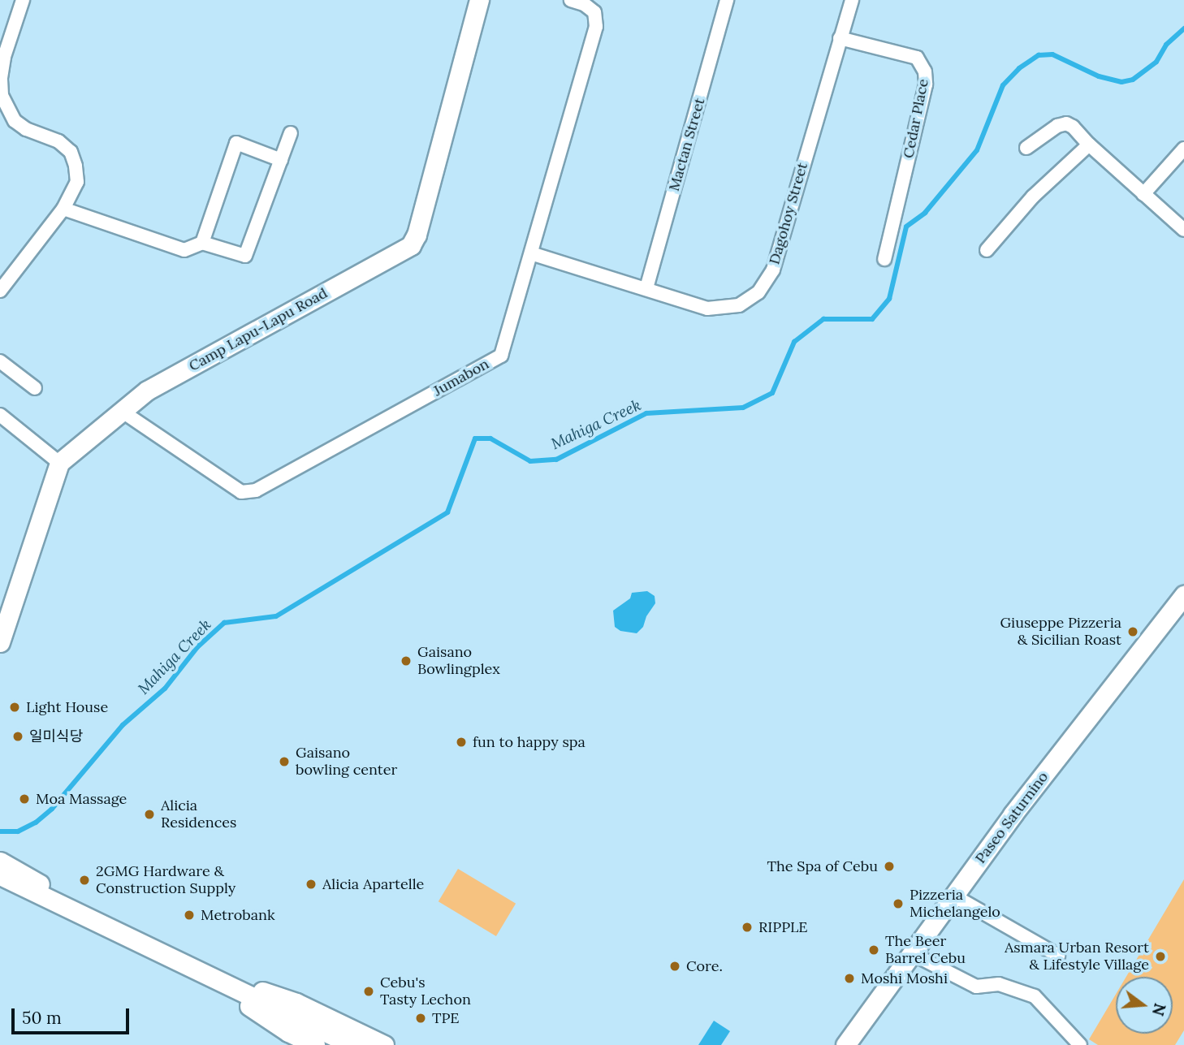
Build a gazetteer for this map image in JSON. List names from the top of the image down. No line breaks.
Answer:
{"streets":{"street":["Cedar Place","Mactan Street","Dagohoy Street","Camp Lapu-Lapu Road","Jumabon","Paseo Saturnino"]},"crossings":[["Cedar Place","Dagohoy Street"],["Mactan Street","Dagohoy Street"],["Dagohoy Street","Jumabon"],["Camp Lapu-Lapu Road","Jumabon"]],"water":["Mahiga Creek"],"places":["Giuseppe Pizzeria & Sicilian Roast","Gaisano Bowlingplex","Light House","일미식당","fun to happy spa","Gaisano bowling center","Moa Massage","Alicia Residences","The Spa of Cebu","2GMG Hardware & Construction Supply","Alicia Apartelle","Pizzeria Michelangelo","Metrobank","RIPPLE","The Beer Barrel Cebu","Asmara Urban Resort & Lifestyle Village","Core.","Moshi Moshi","Cebu's Tasty Lechon","TPE"],"scale_bar":"50 m","north":"right"}
